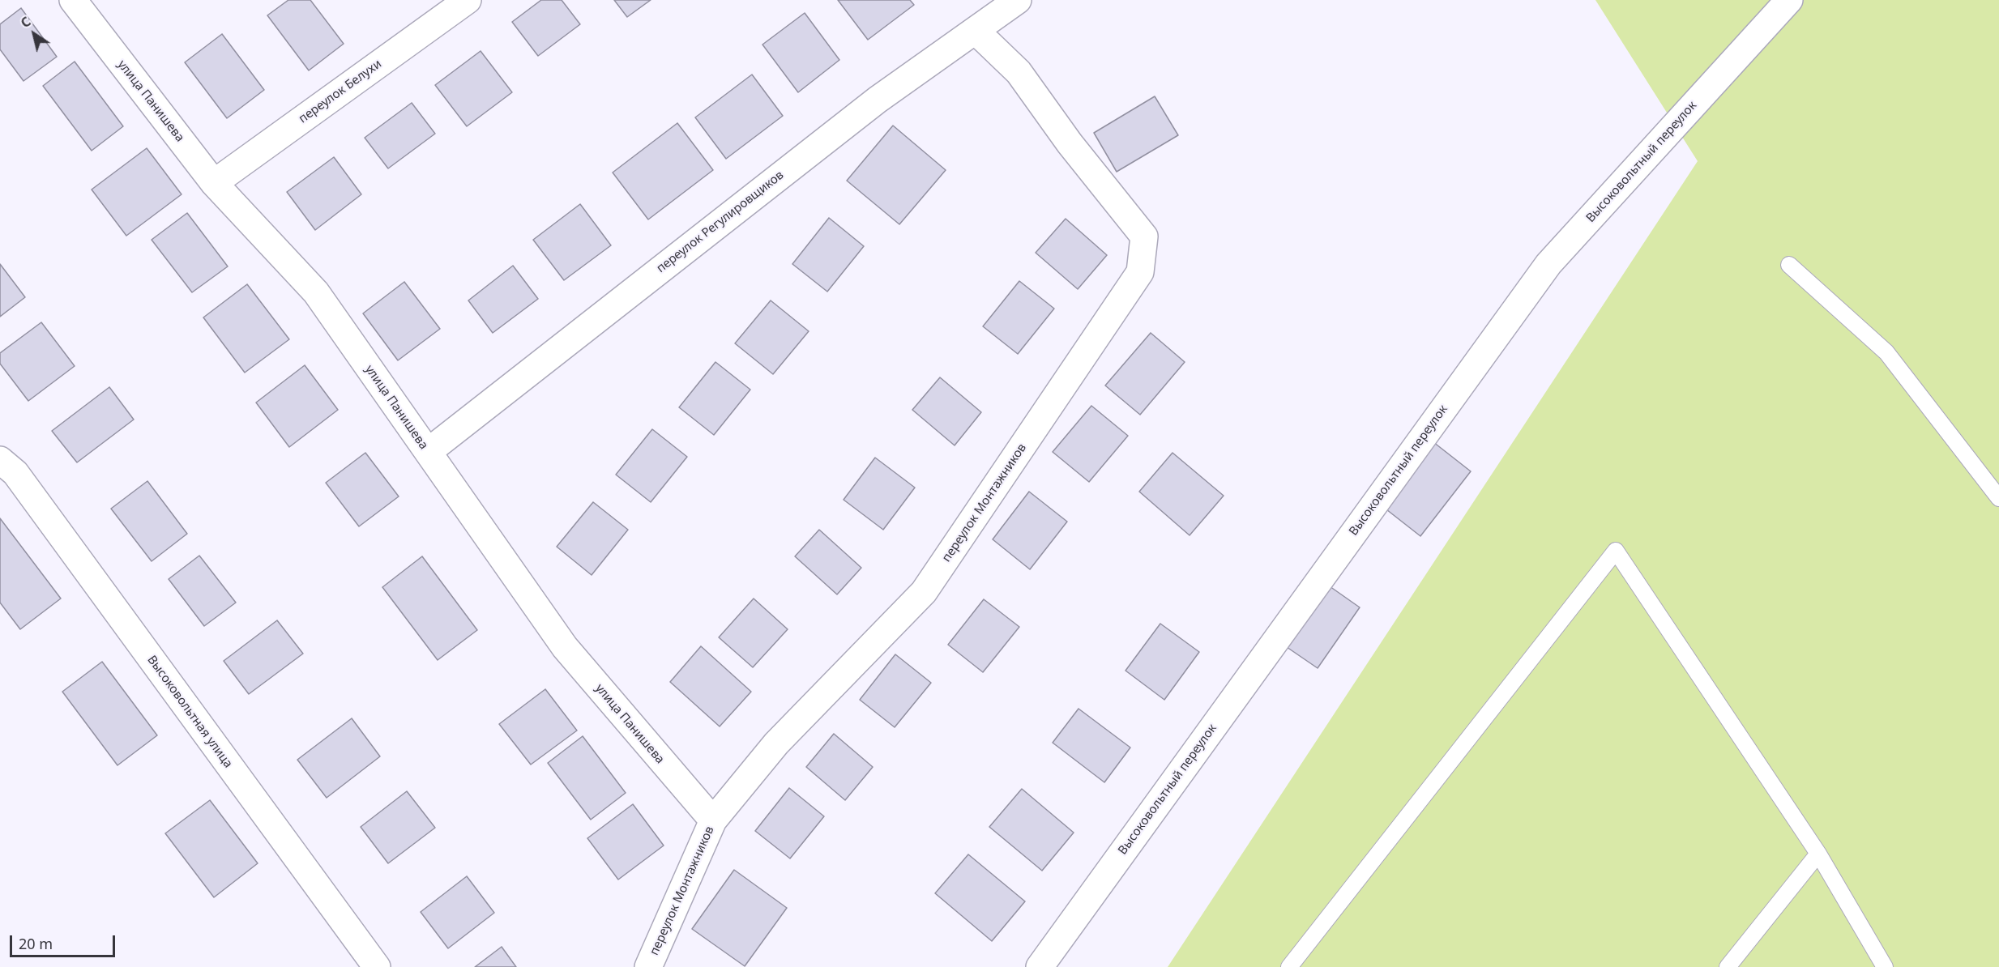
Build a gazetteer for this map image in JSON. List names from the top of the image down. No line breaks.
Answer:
{"streets":{"street":["переулок Белухи","улица Панишева","Высоковольтный переулок","переулок Регулировщиков","переулок Монтажников","Высоковольтная улица"]},"crossings":[["переулок Белухи","улица Панишева"],["улица Панишева","переулок Регулировщиков"],["улица Панишева","переулок Монтажников"],["переулок Регулировщиков","переулок Монтажников"]],"scale_bar":"20 m","north":"top left"}
